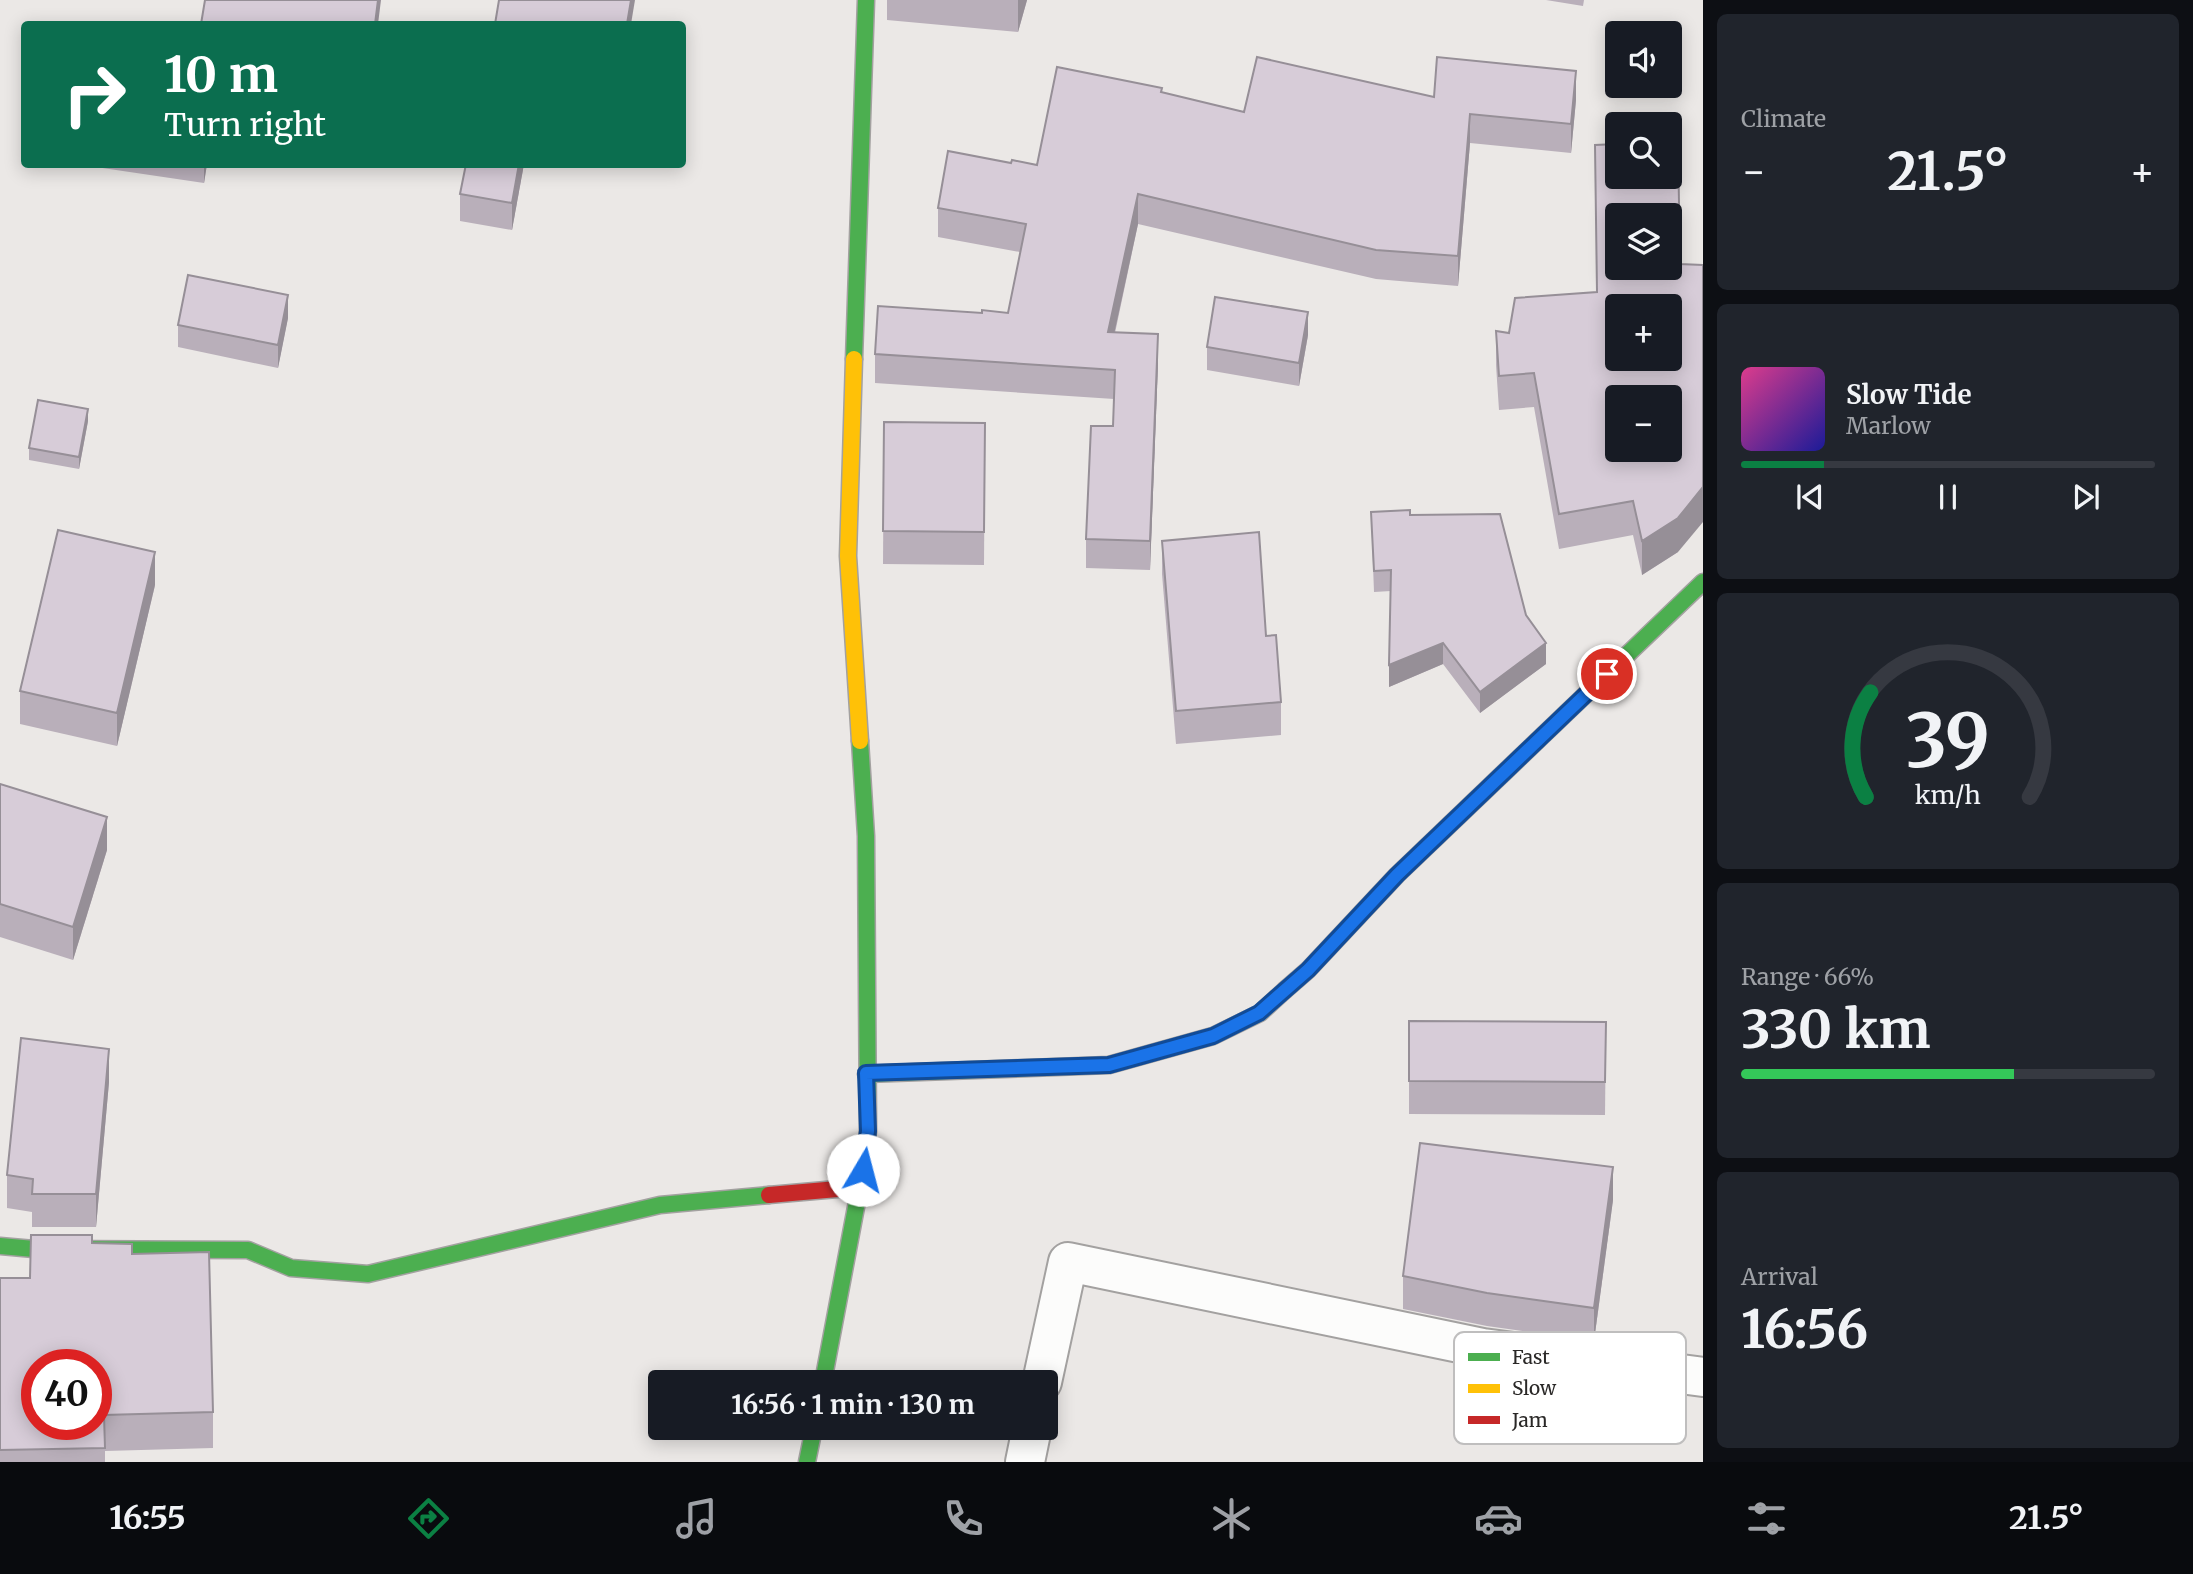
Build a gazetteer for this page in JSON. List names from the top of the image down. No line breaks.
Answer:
{"legend":["Fast","Slow","Jam"],"page":{"tile":["Climate",["Range · 66%","330 km"],["Arrival","16:56"]],"map_buttons":["+","−"],"turn":["10 m","Turn right"],"heat":["−","21.5°","+"],"song":["Slow Tide","Marlow"],"limit":"40","trip":"16:56 · 1 min · 130 m","tabs":["16:55","21.5°"],"gauge":["39","km/h"]}}
